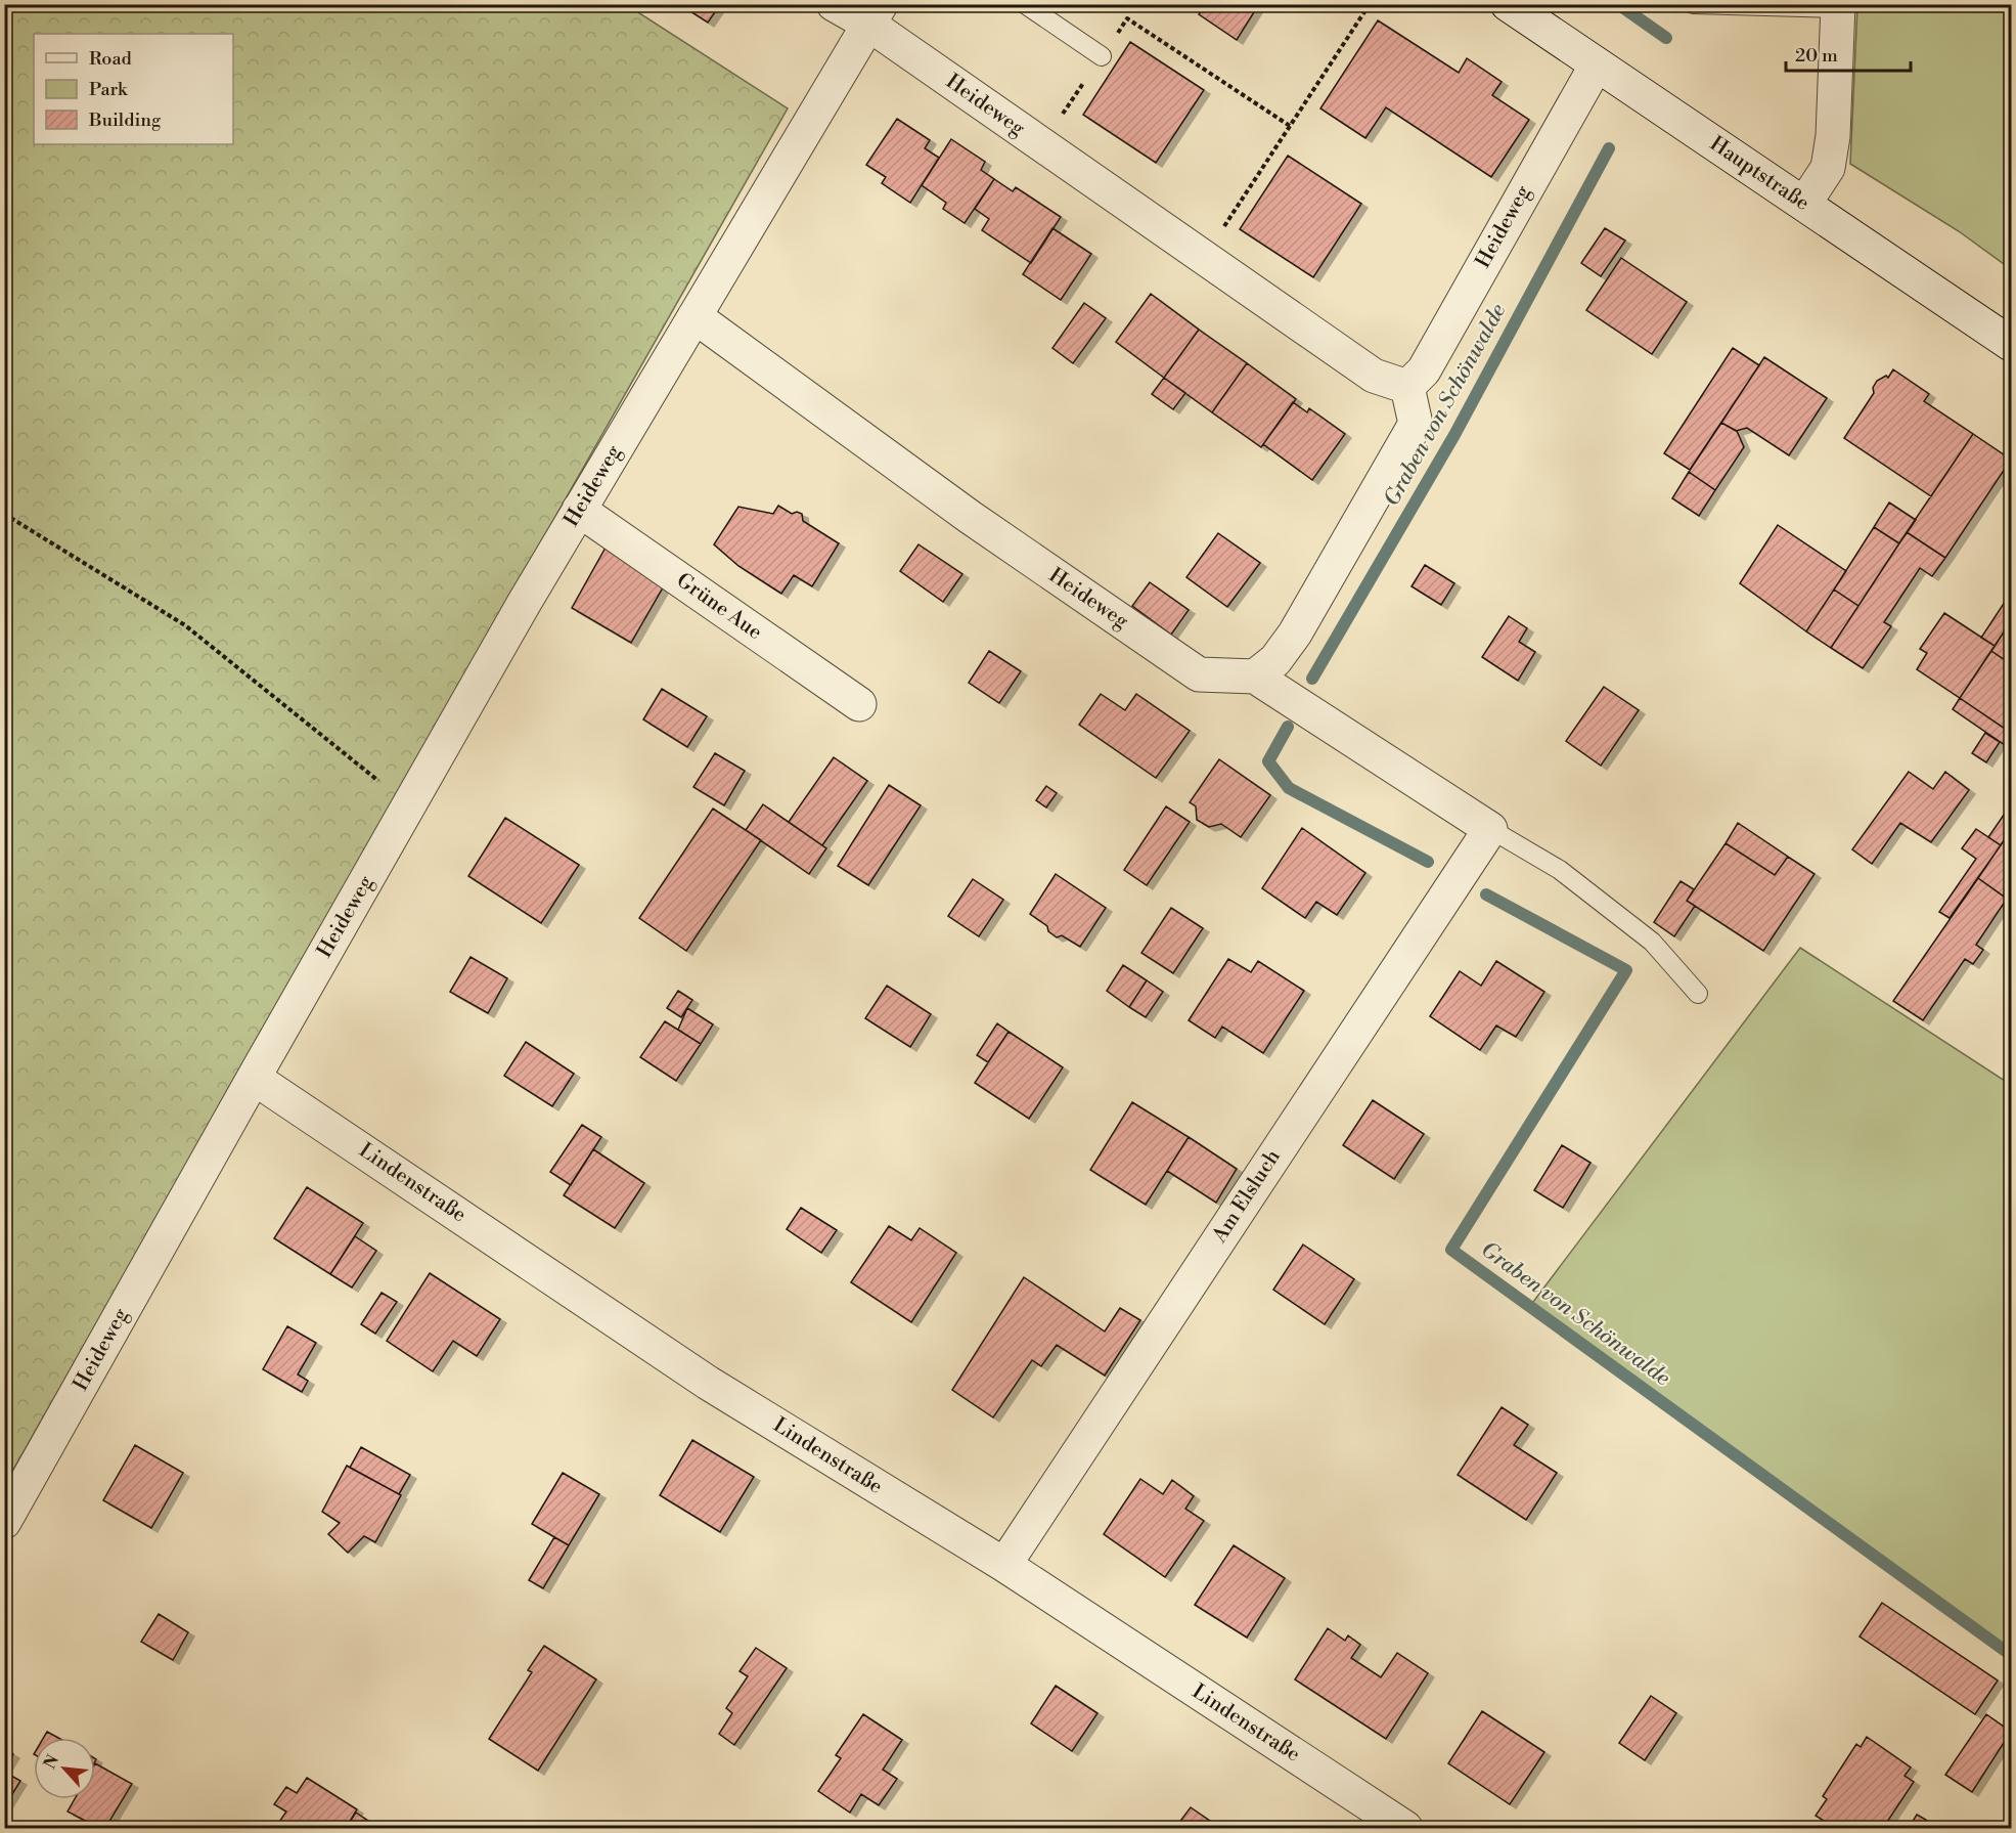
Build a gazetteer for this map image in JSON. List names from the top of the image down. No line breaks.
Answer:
{"streets":{"street":["Heideweg","Hauptstraße","Grüne Aue","Lindenstraße","Am Elsluch"]},"crossings":[["Heideweg","Hauptstraße"],["Heideweg","Grüne Aue"],["Heideweg","Lindenstraße"],["Lindenstraße","Am Elsluch"]],"water":["Graben von Schönwalde"],"legend":["Road","Park","Building"],"scale_bar":"20 m","north":"top left"}
